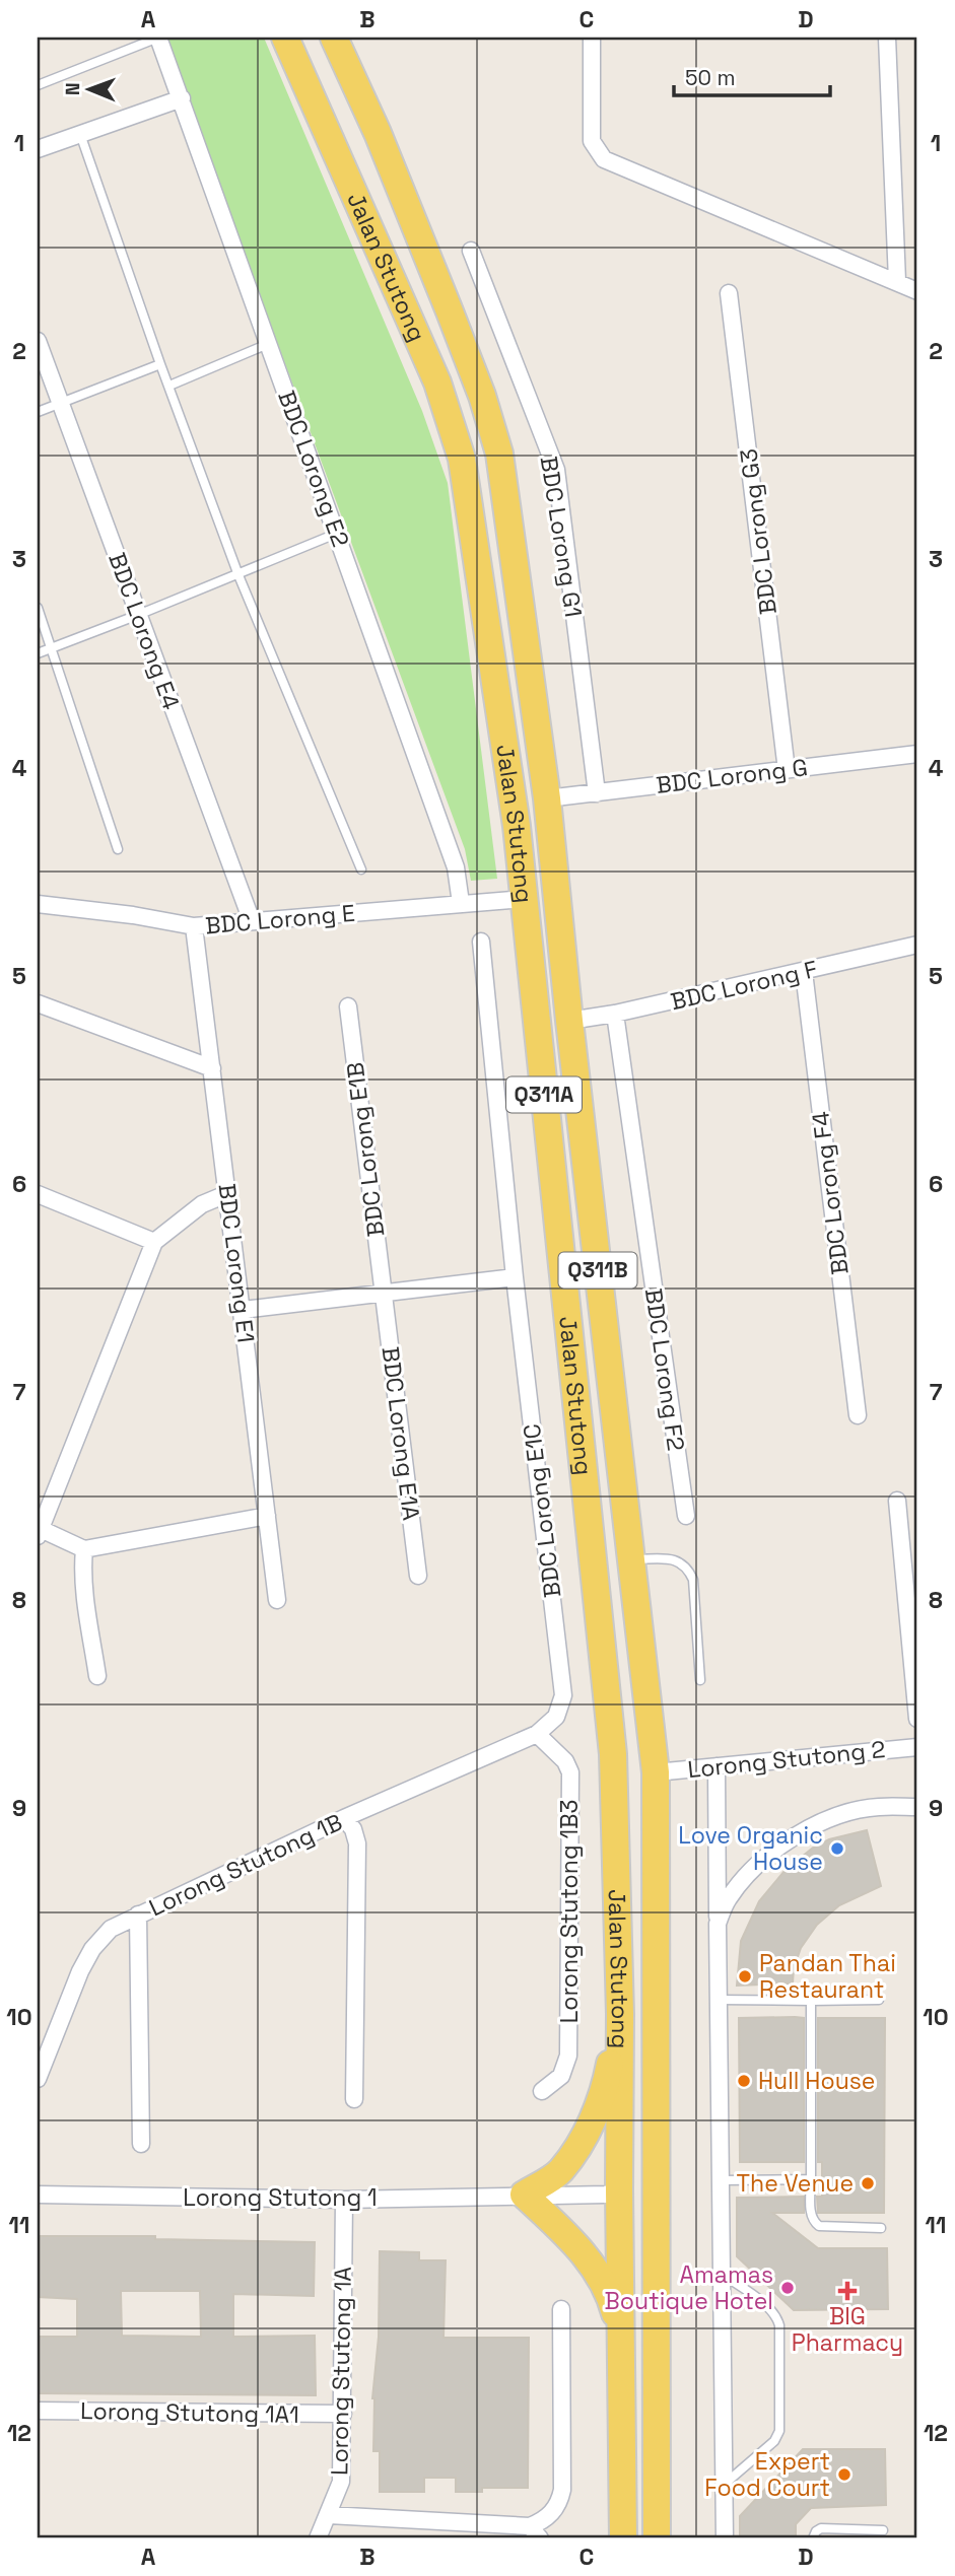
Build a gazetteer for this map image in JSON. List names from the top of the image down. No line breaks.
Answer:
{"streets":{"main road":["Jalan Stutong","Q311A","Q311B"],"street":["BDC Lorong E2","BDC Lorong G3","BDC Lorong G1","BDC Lorong E4","BDC Lorong G","BDC Lorong E","BDC Lorong F","BDC Lorong E1B","BDC Lorong F4","BDC Lorong E1","BDC Lorong F2","BDC Lorong E1A","BDC Lorong E1C","Lorong Stutong 2","Lorong Stutong 1B","Lorong Stutong 1B3","Lorong Stutong 1","Lorong Stutong 1A","Lorong Stutong 1A1"]},"crossings":[["Jalan Stutong","BDC Lorong G"],["Jalan Stutong","BDC Lorong E"],["Jalan Stutong","BDC Lorong F"],["Jalan Stutong","Lorong Stutong 2"],["Jalan Stutong","Lorong Stutong 1"],["BDC Lorong E2","BDC Lorong E"],["BDC Lorong G3","BDC Lorong G"],["BDC Lorong G1","BDC Lorong G"],["BDC Lorong E4","BDC Lorong E"],["BDC Lorong E","BDC Lorong E1"],["BDC Lorong F","BDC Lorong F4"],["BDC Lorong F","BDC Lorong F2"],["BDC Lorong E1B","BDC Lorong E1A"],["BDC Lorong E1C","Lorong Stutong 1B"],["BDC Lorong E1C","Lorong Stutong 1B3"],["Lorong Stutong 1B","Lorong Stutong 1B3"],["Lorong Stutong 1","Lorong Stutong 1A"],["Lorong Stutong 1A","Lorong Stutong 1A1"]],"places":{"other":["Love Organic House","Pandan Thai Restaurant","Hull House","The Venue","Amamas Boutique Hotel","Expert Food Court"],"health":["BIG Pharmacy"]},"scale_bar":"50 m","north":"left","grid":{"columns":["A","B","C","D"],"rows":["1","2","3","4","5","6","7","8","9","10","11","12"]}}
